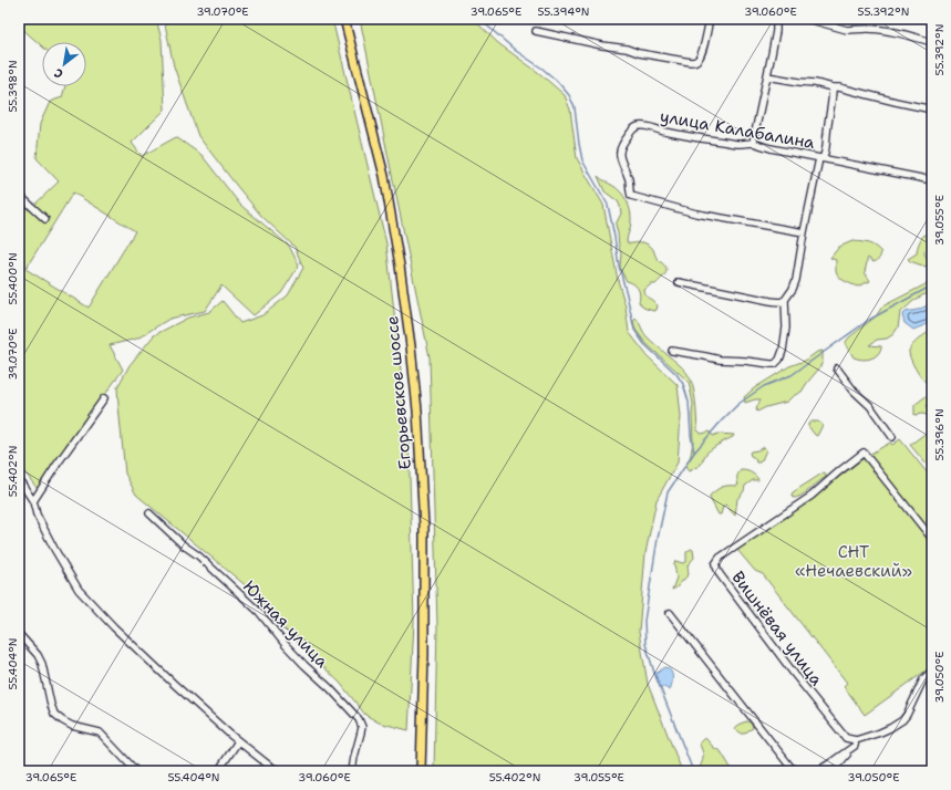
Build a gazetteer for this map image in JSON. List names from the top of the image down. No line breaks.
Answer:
{"streets":{"main road":["Егорьевское шоссе"],"street":["улица Калабалина","Южная улица","Вишнёвая улица"]},"parks":["СНТ «Нечаевский»"],"north":"bottom left","coordinates":["39.070°E","39.065°E","55.394°N","39.060°E","55.392°N","55.398°N","39.055°E","55.400°N","55.396°N","55.402°N","55.404°N","39.050°E"]}
